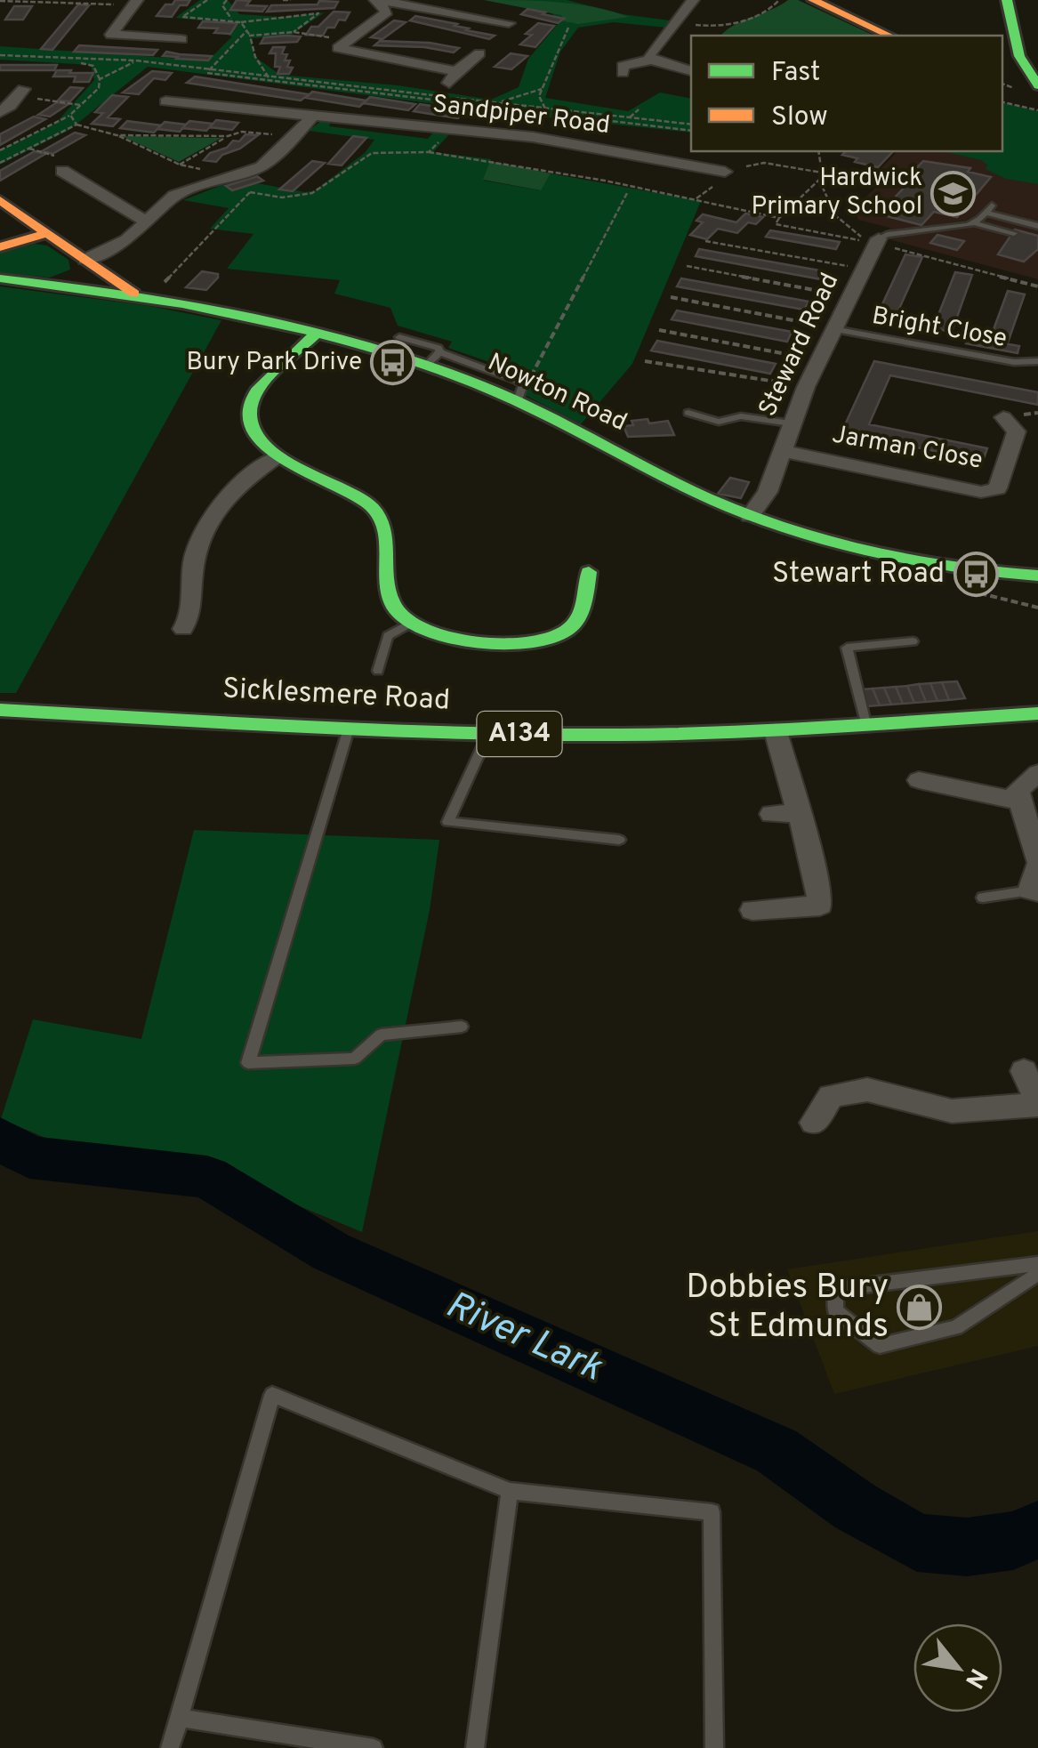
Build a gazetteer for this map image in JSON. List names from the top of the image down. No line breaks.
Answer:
{"streets":{"main road":["Nowton Road","Sicklesmere Road","A134"],"street":["Sandpiper Road","Steward Road","Jarman Close"],"lane":["Bright Close"]},"crossings":[["Bright Close","Steward Road"],["Steward Road","Nowton Road"],["Steward Road","Jarman Close"]],"water":["River Lark"],"places":{"school or university":["Hardwick Primary School"],"bus stop":["Bury Park Drive","Stewart Road"],"shop":["Dobbies Bury St Edmunds"]},"legend":["Fast","Slow"],"north":"bottom right"}
